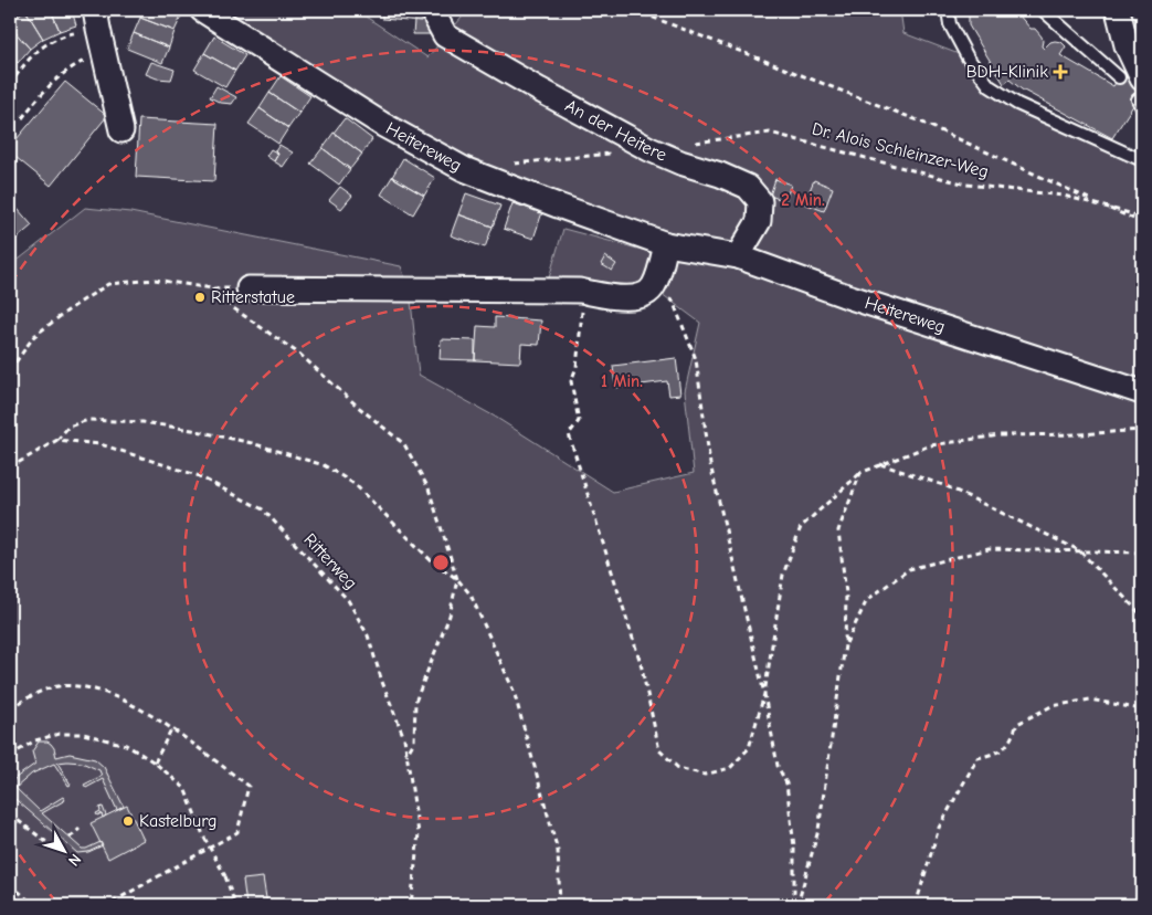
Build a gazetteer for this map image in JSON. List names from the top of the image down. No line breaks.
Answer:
{"streets":{"street":["An der Heitere","Heitereweg"],"path":["Dr. Alois Schleinzer-Weg","Ritterweg"]},"crossings":[["An der Heitere","Heitereweg"]],"places":{"health":["BDH-Klinik"],"other":["Ritterstatue","Kastelburg"]},"north":"bottom right","rings":["2 Min.","1 Min."]}
